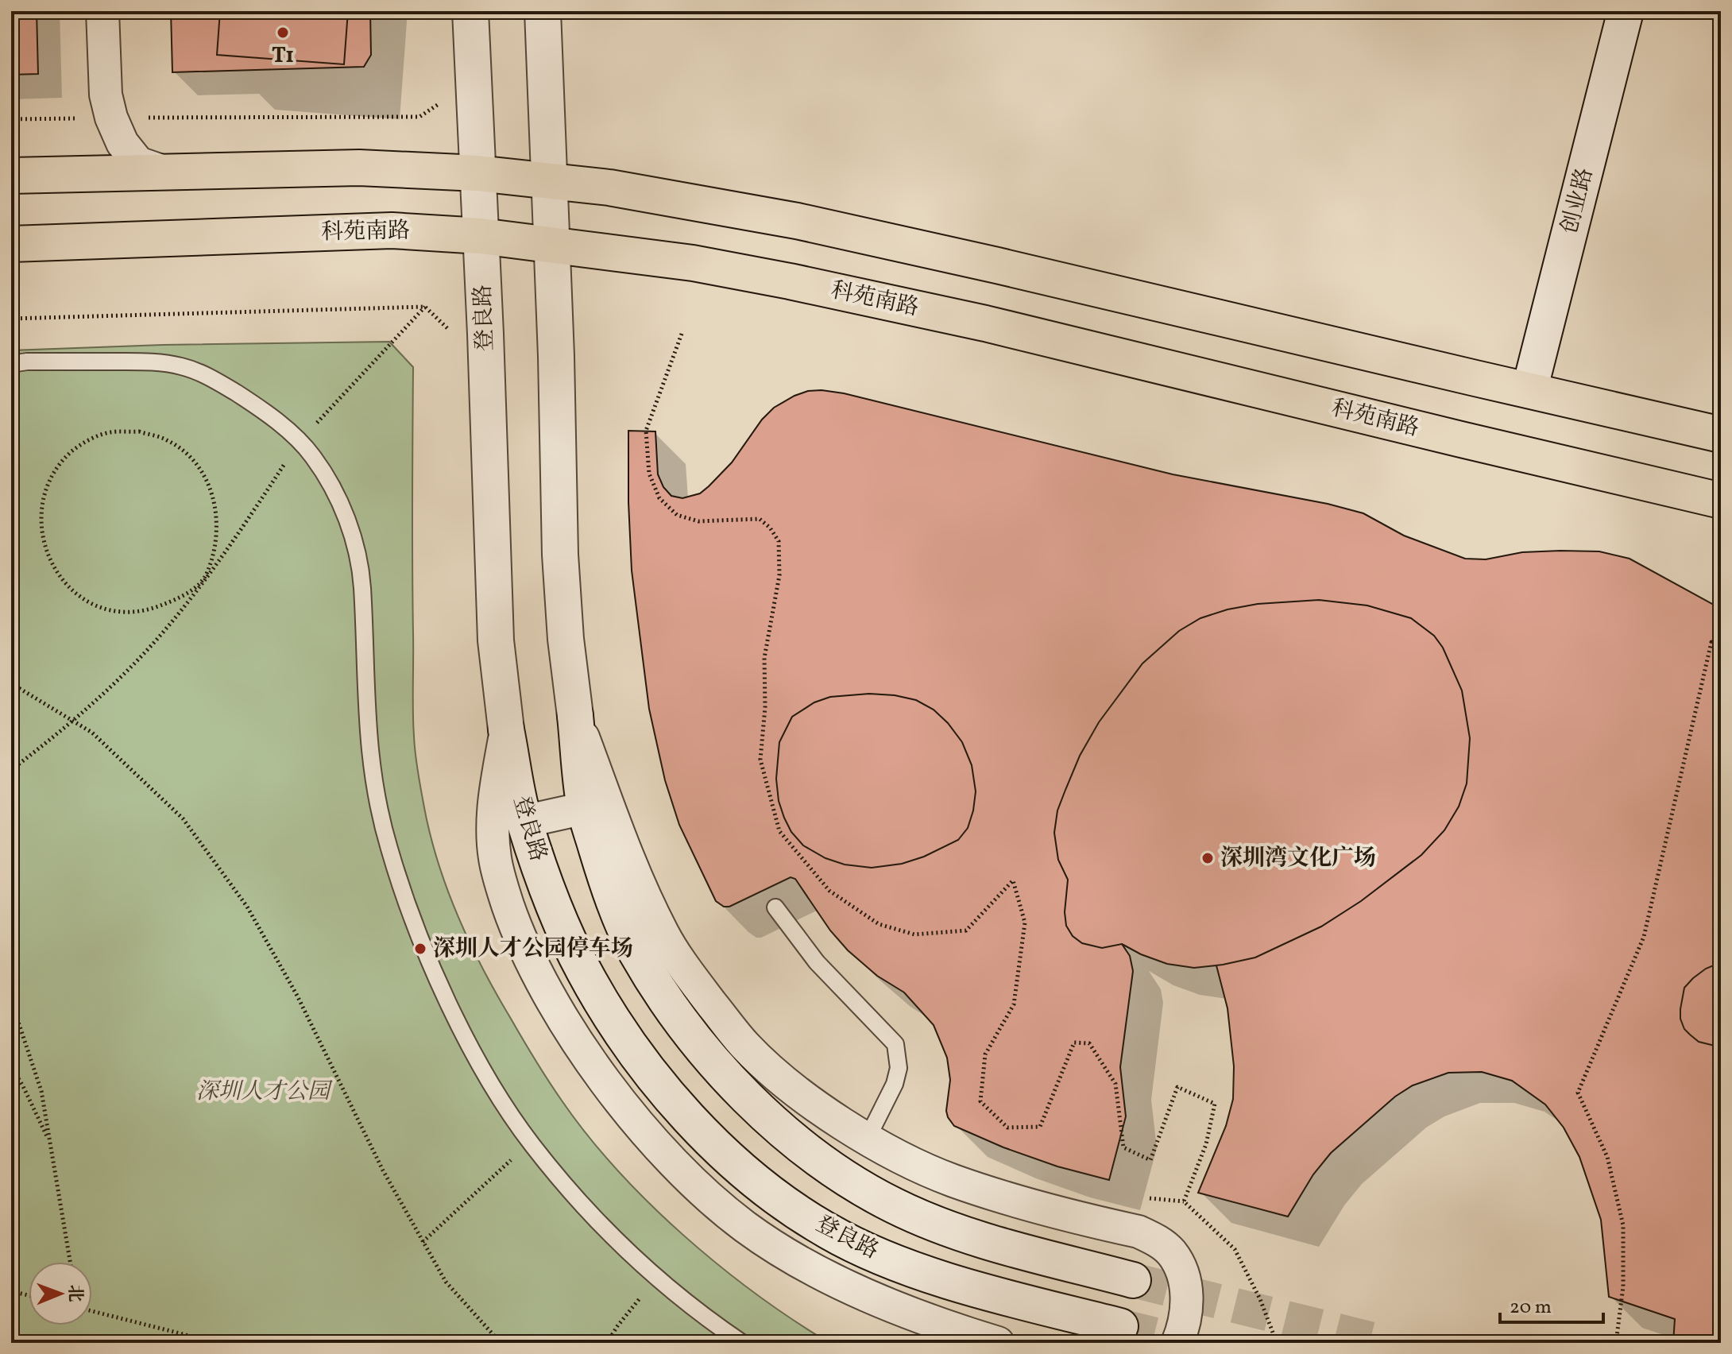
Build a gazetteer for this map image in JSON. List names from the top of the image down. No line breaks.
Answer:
{"streets":{"main road":["创业路","科苑南路","登良路"]},"crossings":[["科苑南路","登良路"]],"parks":["深圳人才公园"],"places":["T1","深圳湾文化广场","深圳人才公园停车场"],"scale_bar":"20 m","north":"right"}
